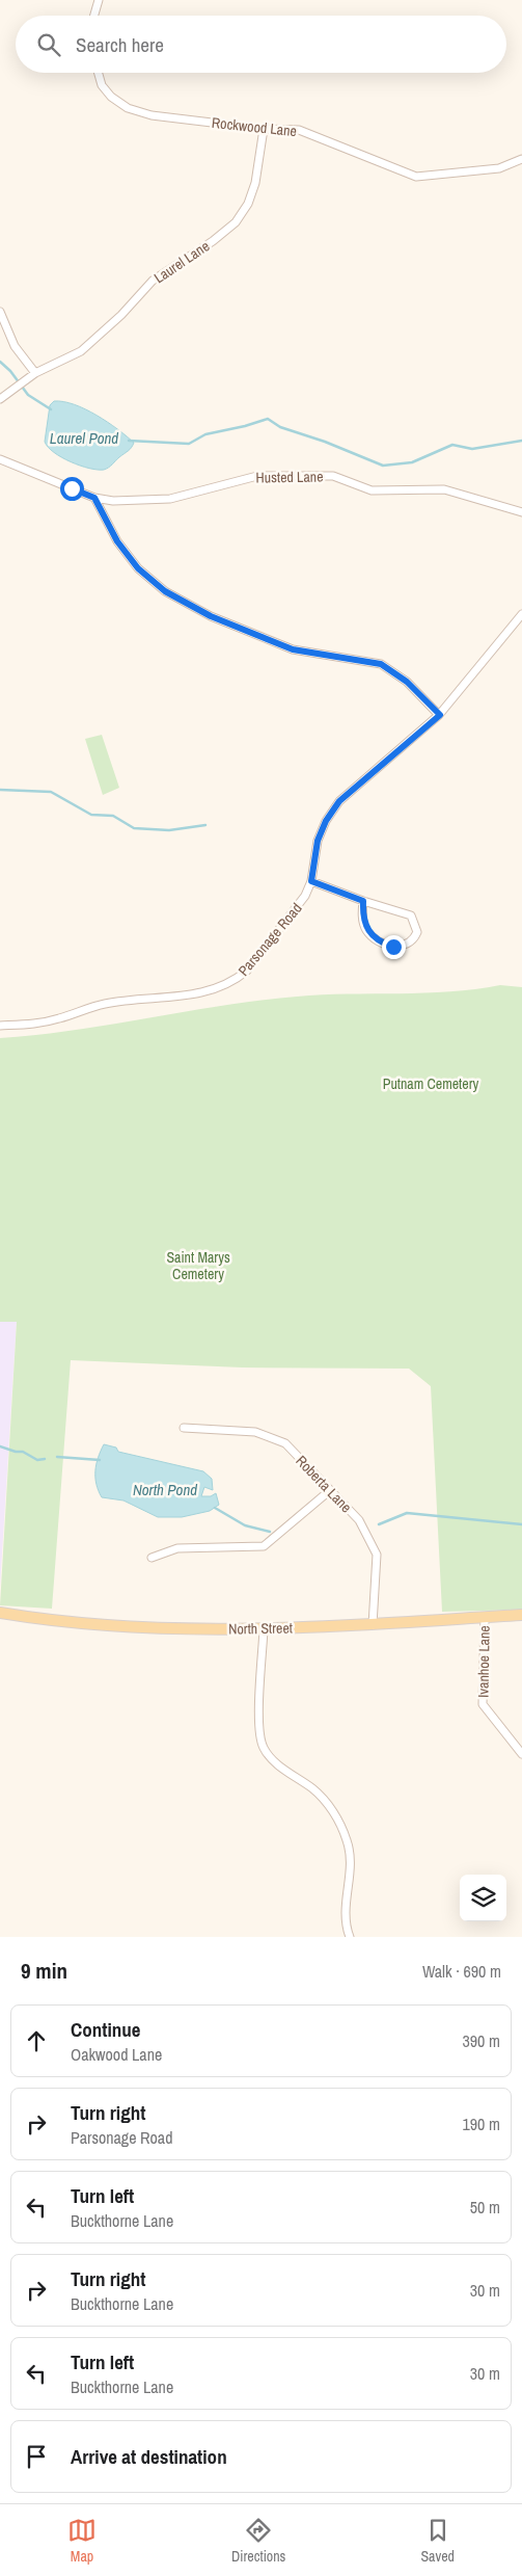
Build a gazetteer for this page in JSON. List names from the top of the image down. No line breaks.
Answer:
{"streets":{"main road":["North Street"],"street":["Rockwood Lane","Laurel Lane","Husted Lane","Parsonage Road","Roberta Lane","Ivanhoe Lane"]},"crossings":[["Rockwood Lane","Laurel Lane"],["Roberta Lane","North Street"],["North Street","Ivanhoe Lane"]],"water":["Laurel Pond","North Pond"],"parks":["Putnam Cemetery","Saint Marys Cemetery"],"page":{"search":"Search here","heading":["9 min","Walk · 690 m"],"list":[["Continue","Oakwood Lane","390 m"],["Turn right","Parsonage Road","190 m"],["Turn left","Buckthorne Lane","50 m"],["Turn right","Buckthorne Lane","30 m"],["Turn left","Buckthorne Lane","30 m"],"Arrive at destination"],"nav":["Map","Directions","Saved"]}}
